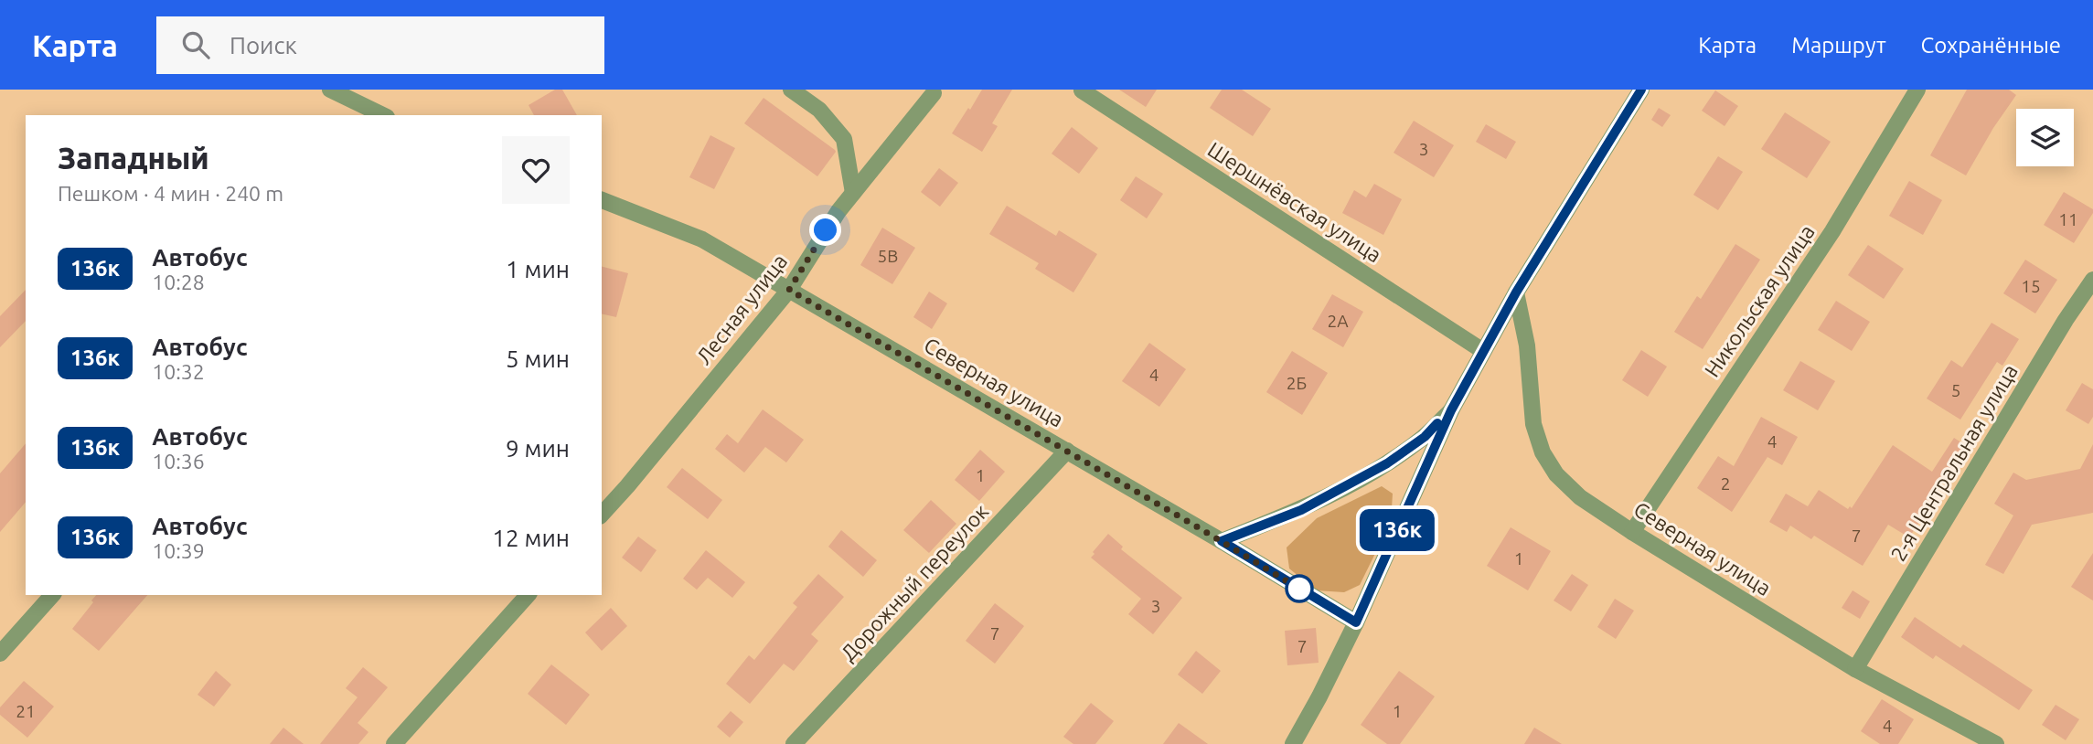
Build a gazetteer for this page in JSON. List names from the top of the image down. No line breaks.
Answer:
{"streets":{"street":["Шершнёвская улица","Никольская улица","Лесная улица","Северная улица","2-я Центральная улица","Дорожный переулок"]},"crossings":[["Никольская улица","Северная улица"],["Лесная улица","Северная улица"],["Северная улица","2-я Центральная улица"],["Северная улица","Дорожный переулок"]],"lines":["bus line 136к"],"house_numbers":["3","11","5В","15","2А","4","2Б","5","4","1","2","7","1","3","7","7","21","1","4"],"page":{"header":"Карта","search":"Поиск","nav":["Карта","Маршрут","Сохранённые"],"on_map":"136к","heading":["Западный","Пешком · 4 мин · 240 m"],"list":[{"mark":"136к","name":"Автобус","note":"10:28","value":"1 мин"},{"mark":"136к","name":"Автобус","note":"10:32","value":"5 мин"},{"mark":"136к","name":"Автобус","note":"10:36","value":"9 мин"},{"mark":"136к","name":"Автобус","note":"10:39","value":"12 мин"}]}}
